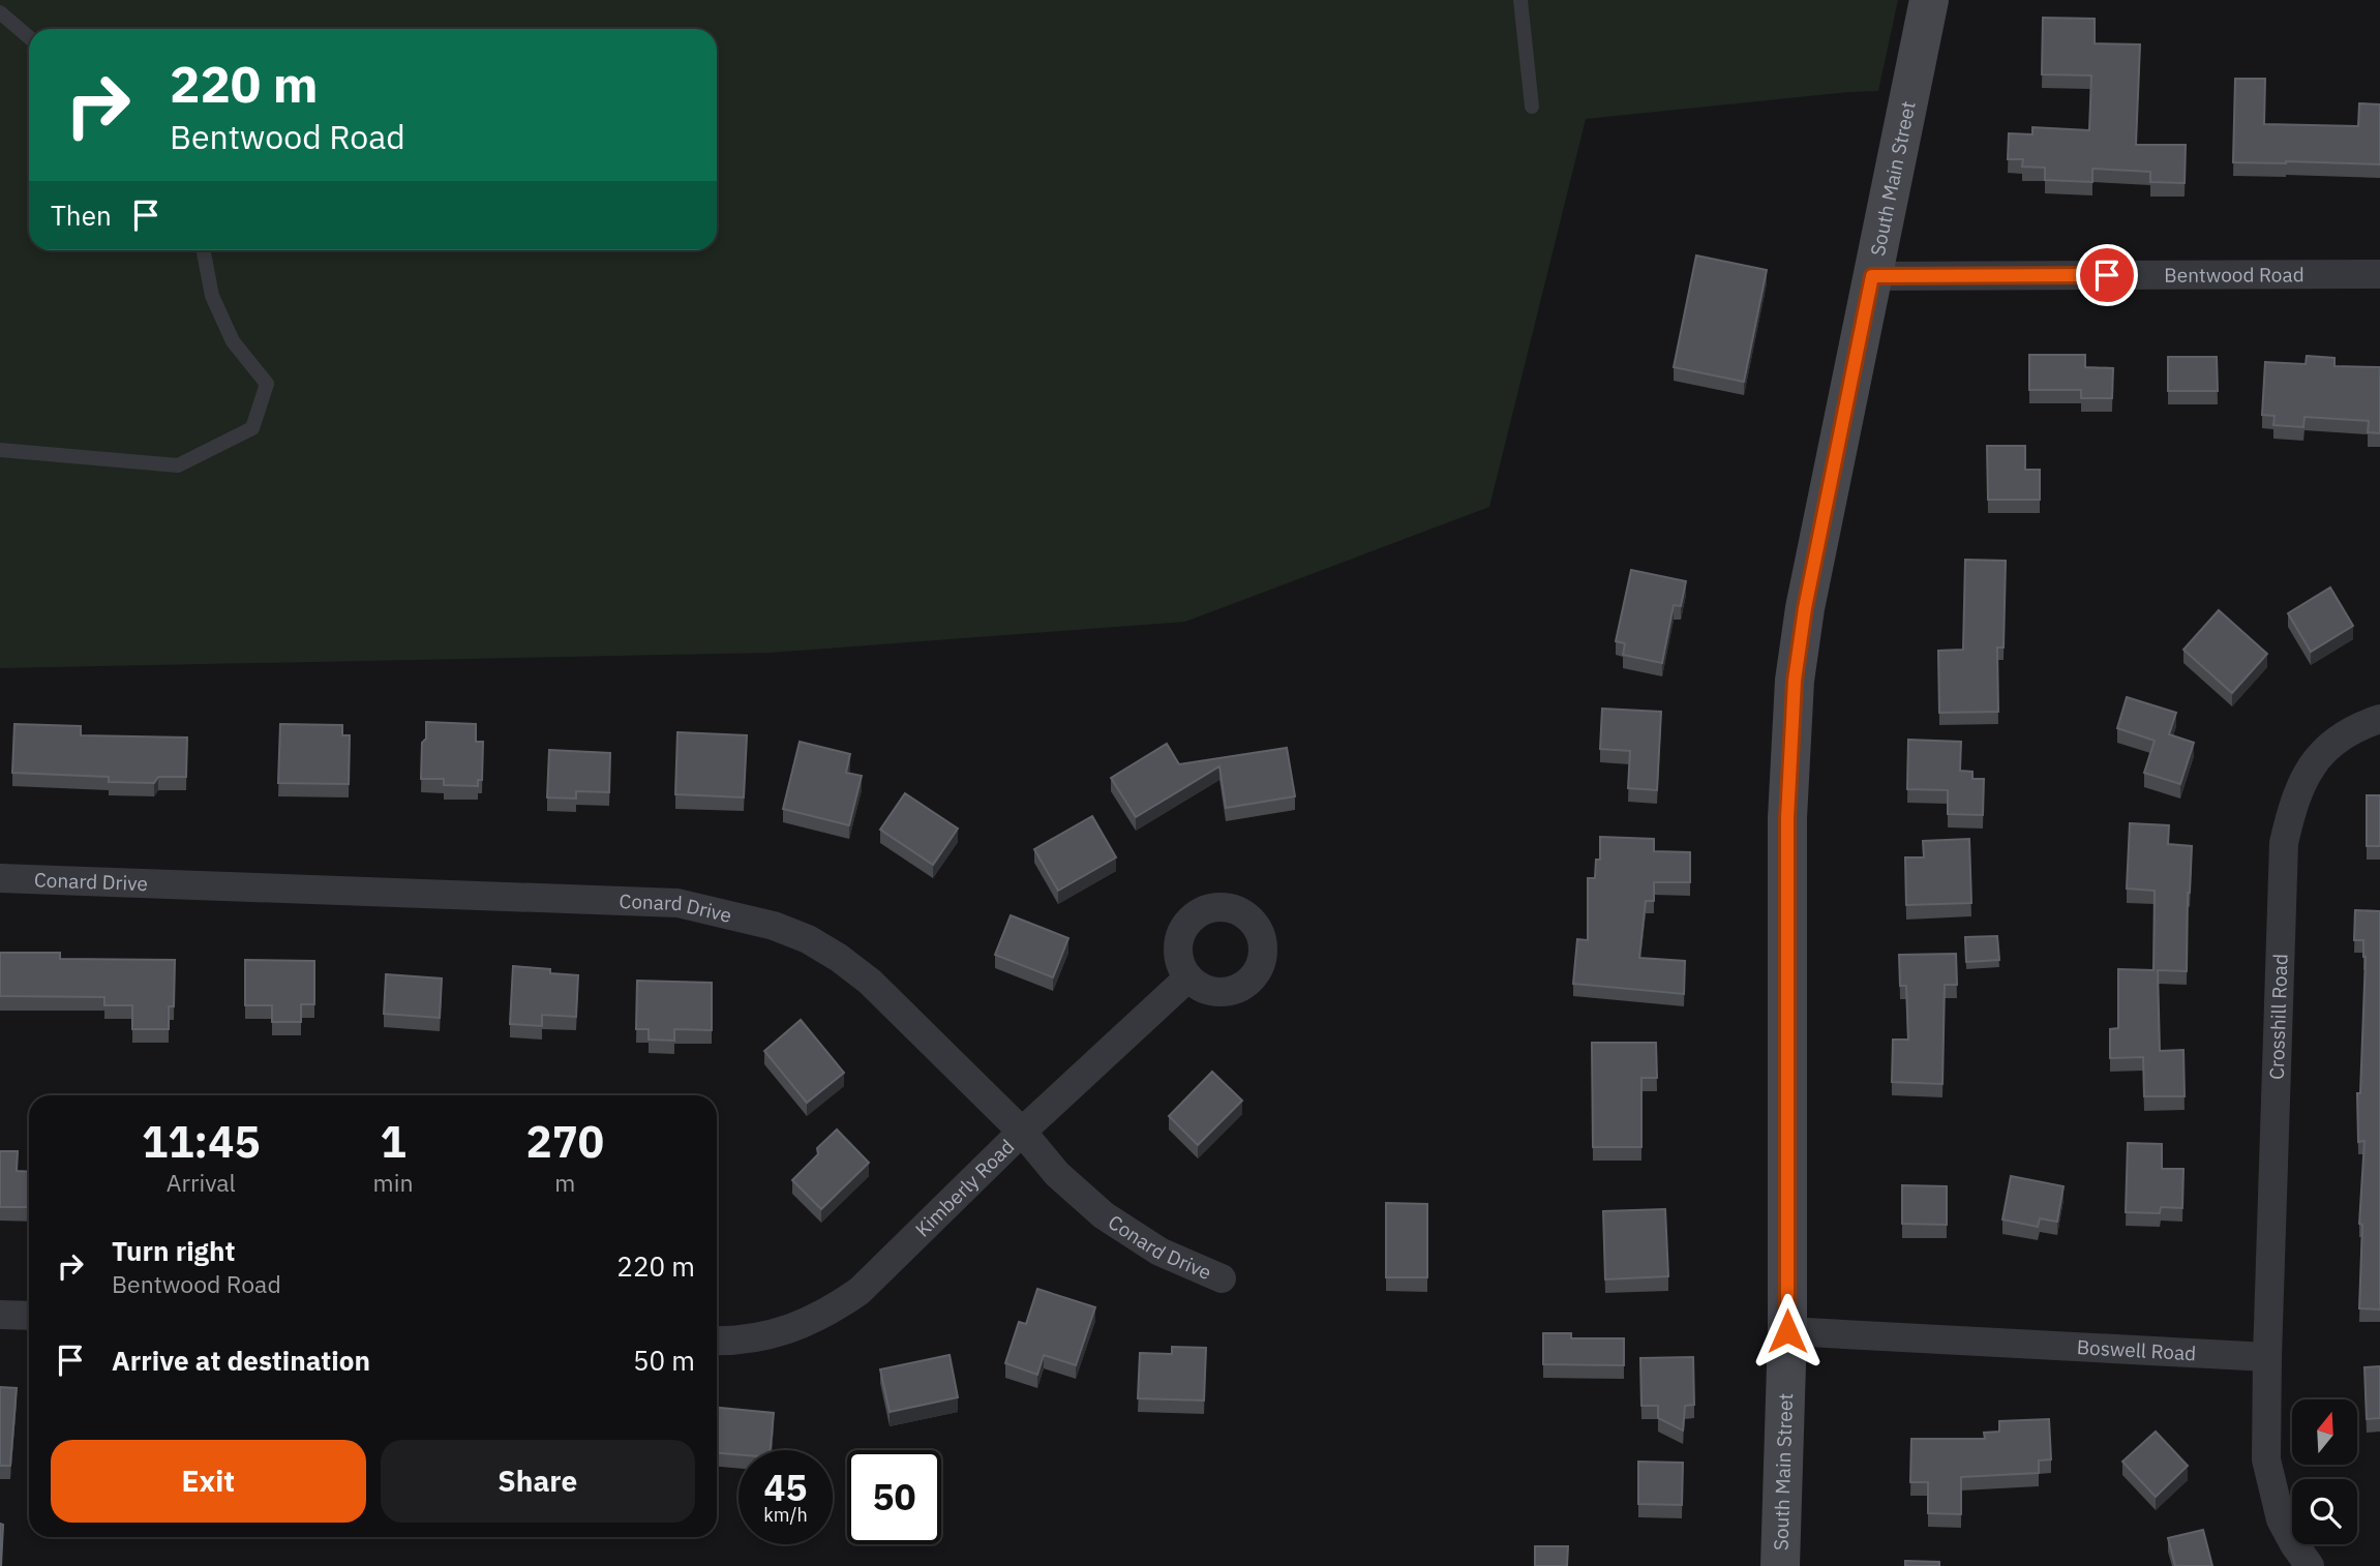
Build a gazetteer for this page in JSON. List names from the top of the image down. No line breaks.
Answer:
{"streets":{"main road":["South Main Street"],"street":["Bentwood Road","Conard Drive","Crosshill Road","Kimberly Road","Boswell Road"]},"crossings":[["South Main Street","Bentwood Road"],["South Main Street","Boswell Road"],["Conard Drive","Kimberly Road"],["Crosshill Road","Boswell Road"]],"north":"top","page":{"turn":["220 m","Bentwood Road"],"then":"Then","eta":["11:45","Arrival","1","min","270","m"],"list":[{"name":"Turn right","note":"Bentwood Road","value":"220 m"},{"name":"Arrive at destination","value":"50 m"}],"buttons":["Exit","Share"],"speed":"45 km/h","limit":"50"}}
